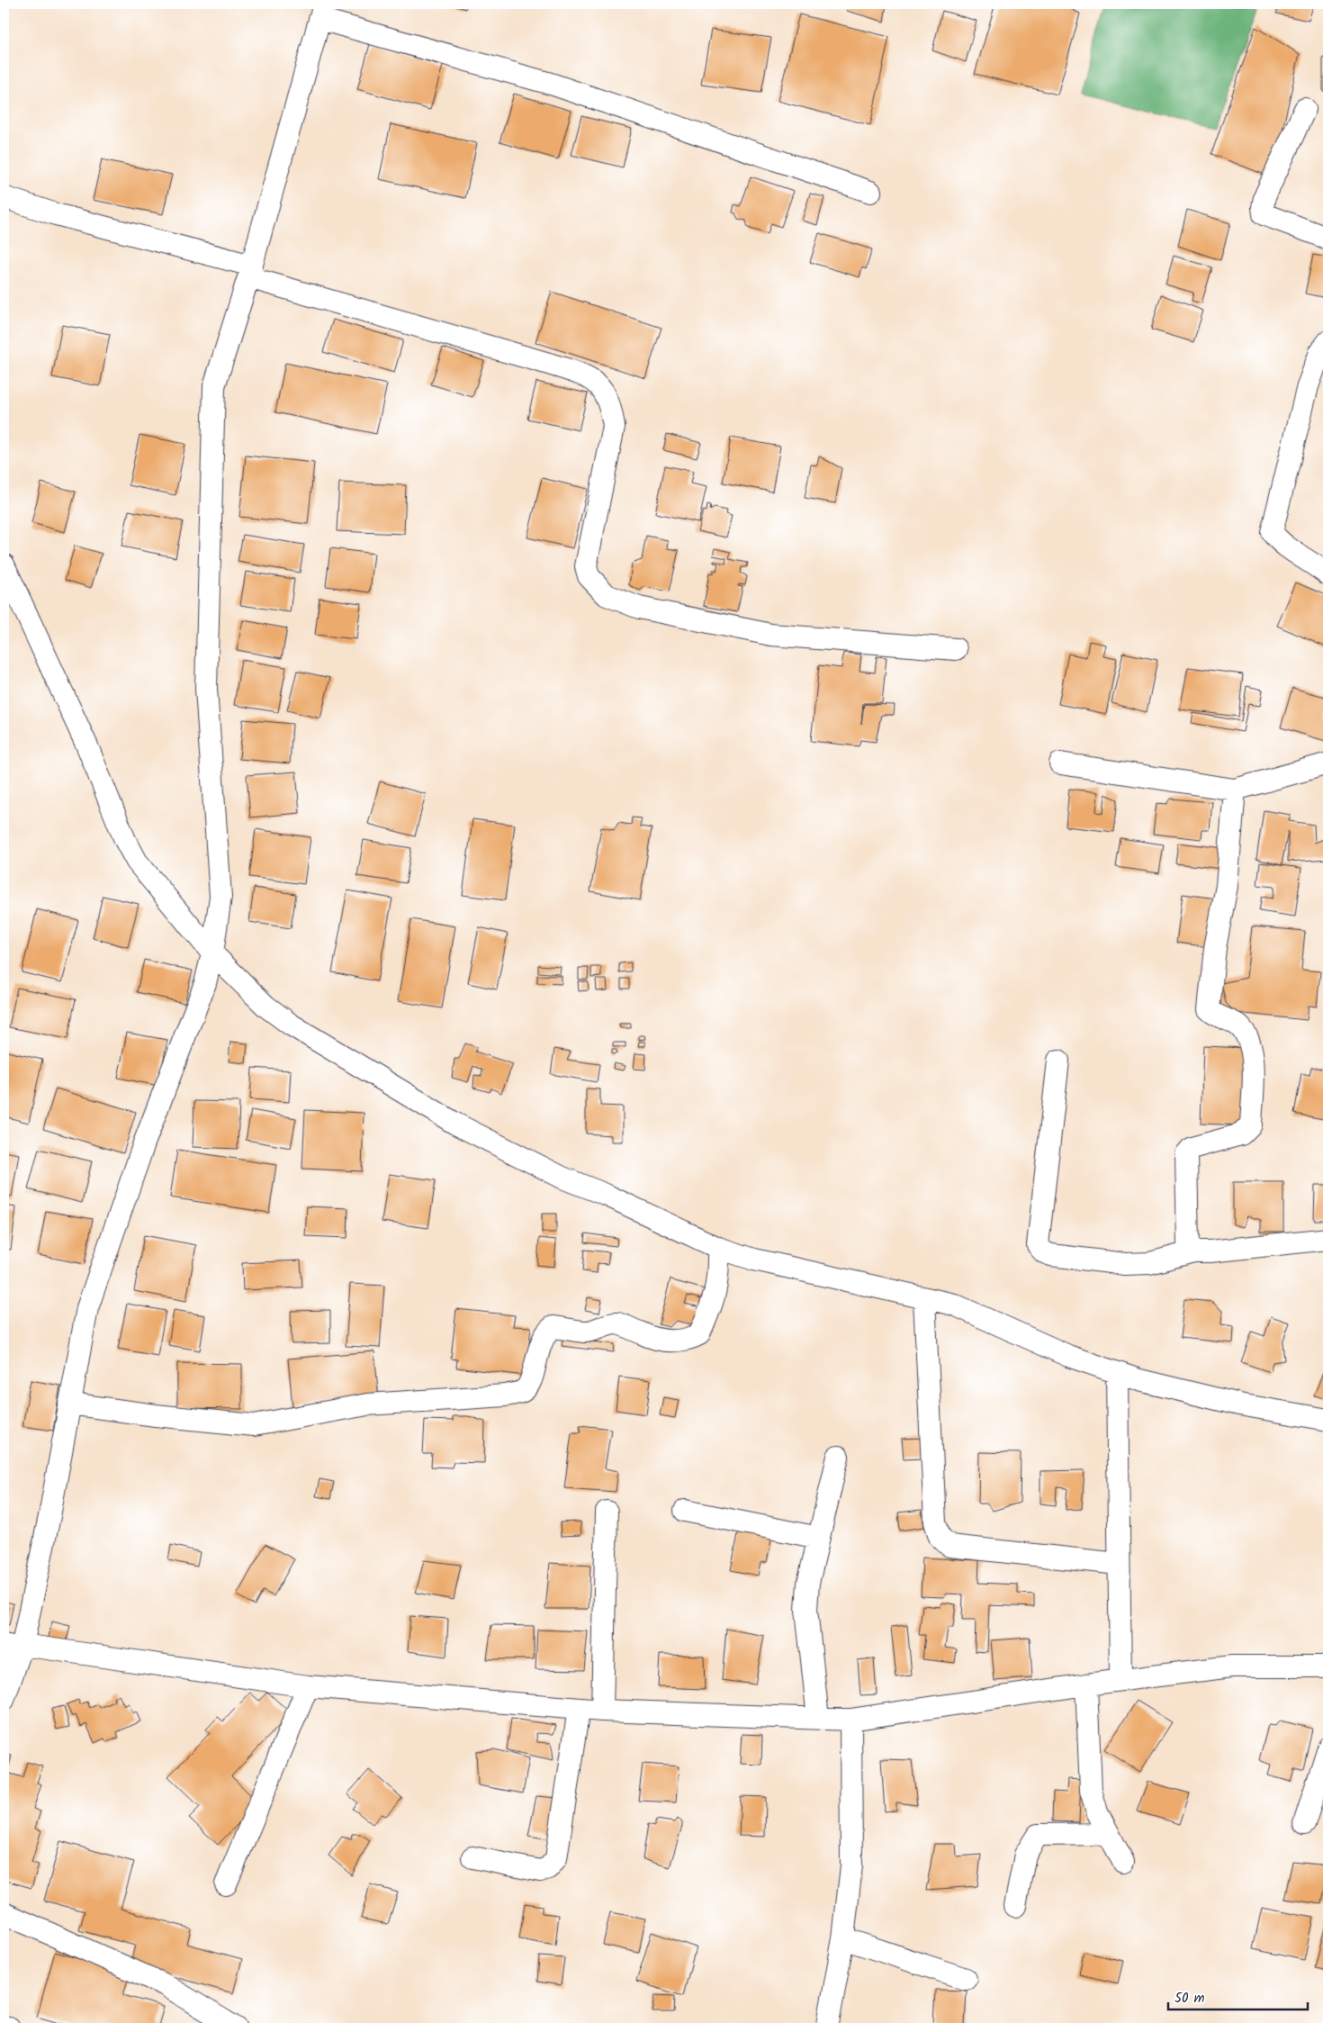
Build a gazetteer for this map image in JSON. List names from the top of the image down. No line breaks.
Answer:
{"scale_bar":"50 m"}
